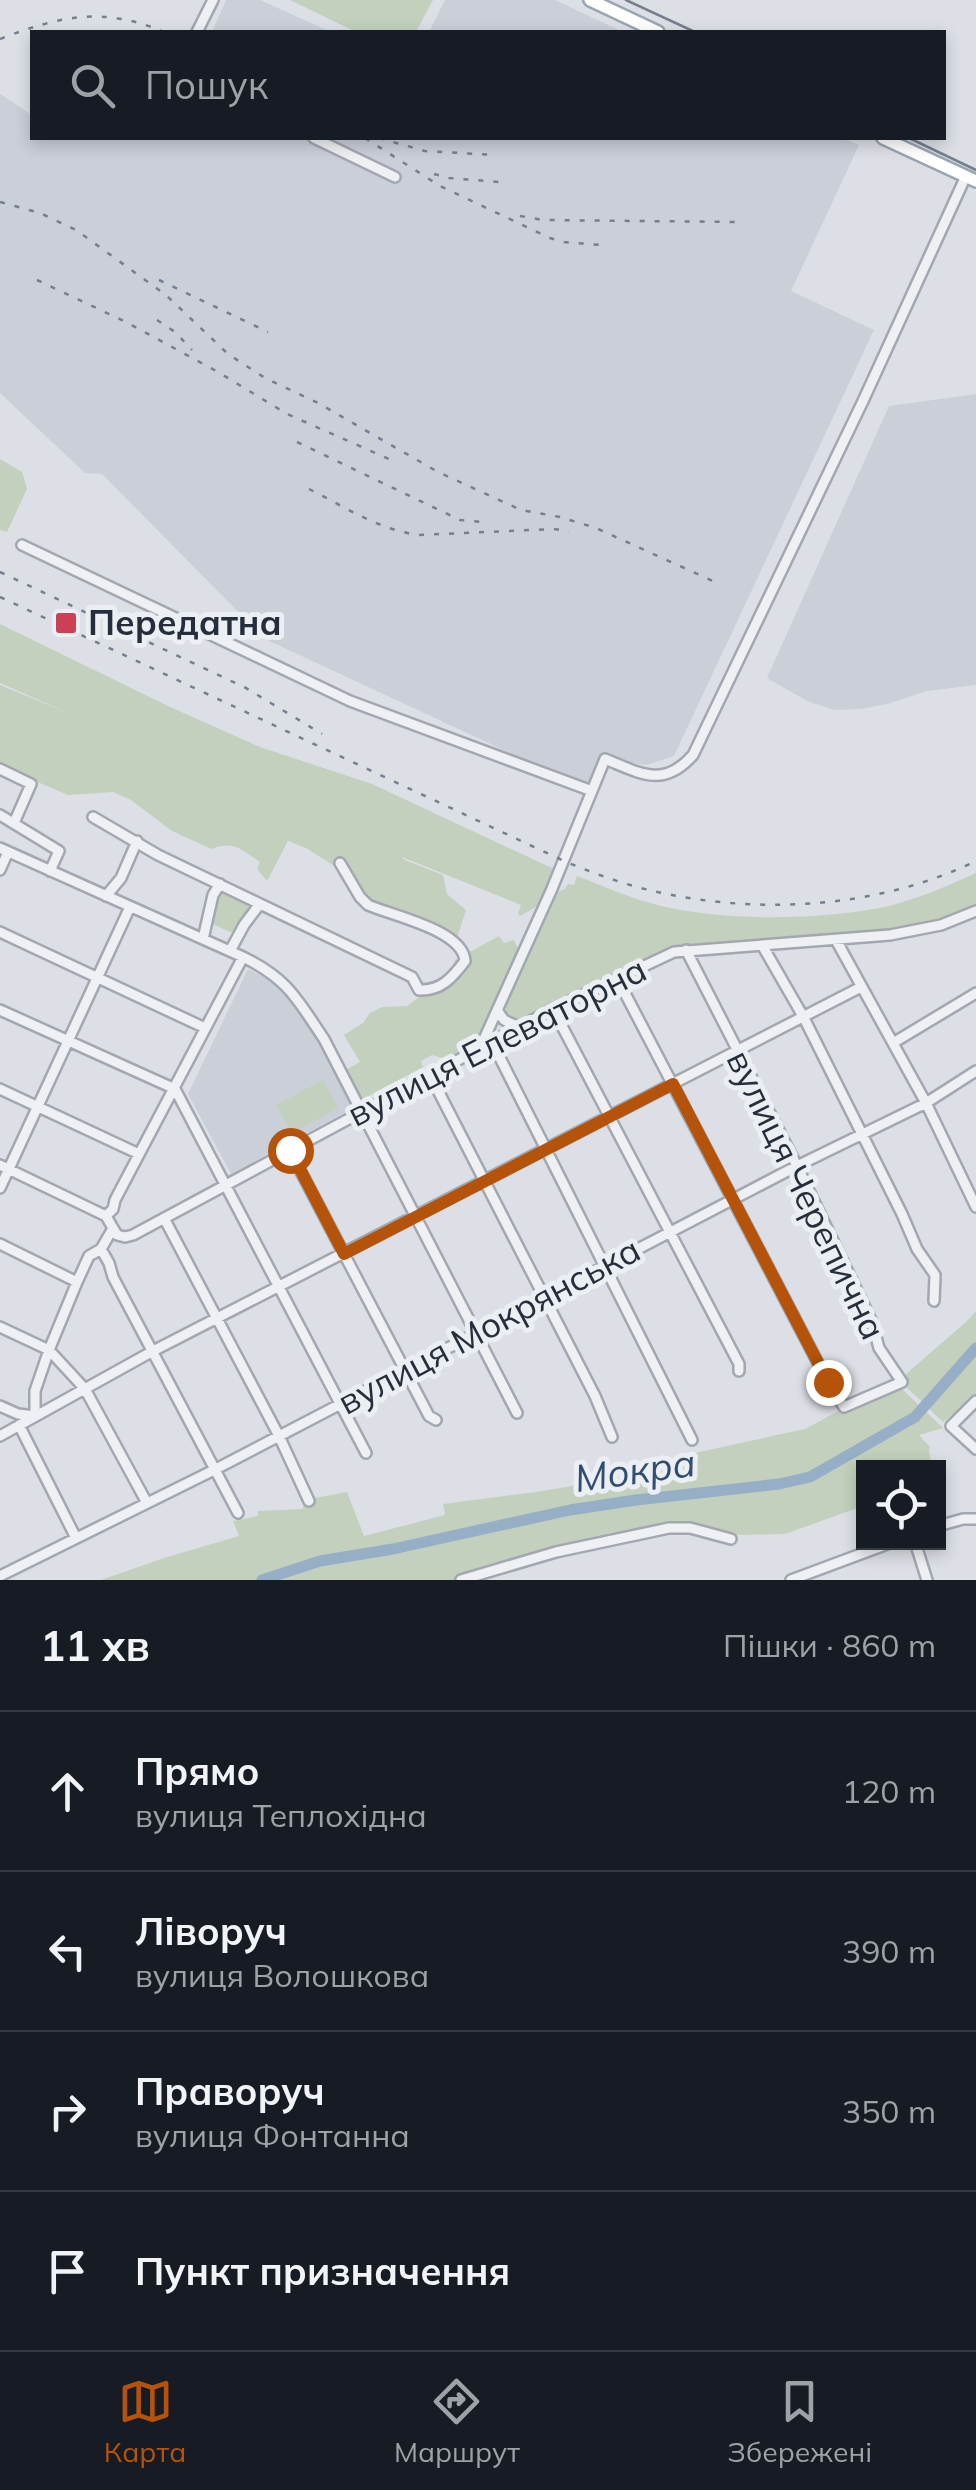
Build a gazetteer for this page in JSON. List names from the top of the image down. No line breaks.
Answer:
{"streets":{"street":["вулиця Елеваторна","вулиця Черепична","вулиця Мокрянська"]},"crossings":[["вулиця Елеваторна","вулиця Черепична"],["вулиця Черепична","вулиця Мокрянська"]],"water":["Мокра"],"places":{"transit":["Передатна"]},"page":{"search":"Пошук","heading":["11 хв","Пішки · 860 m"],"list":[["Прямо","вулиця Теплохідна","120 m"],["Ліворуч","вулиця Волошкова","390 m"],["Праворуч","вулиця Фонтанна","350 m"],"Пункт призначення"],"nav":["Карта","Маршрут","Збережені"]}}
